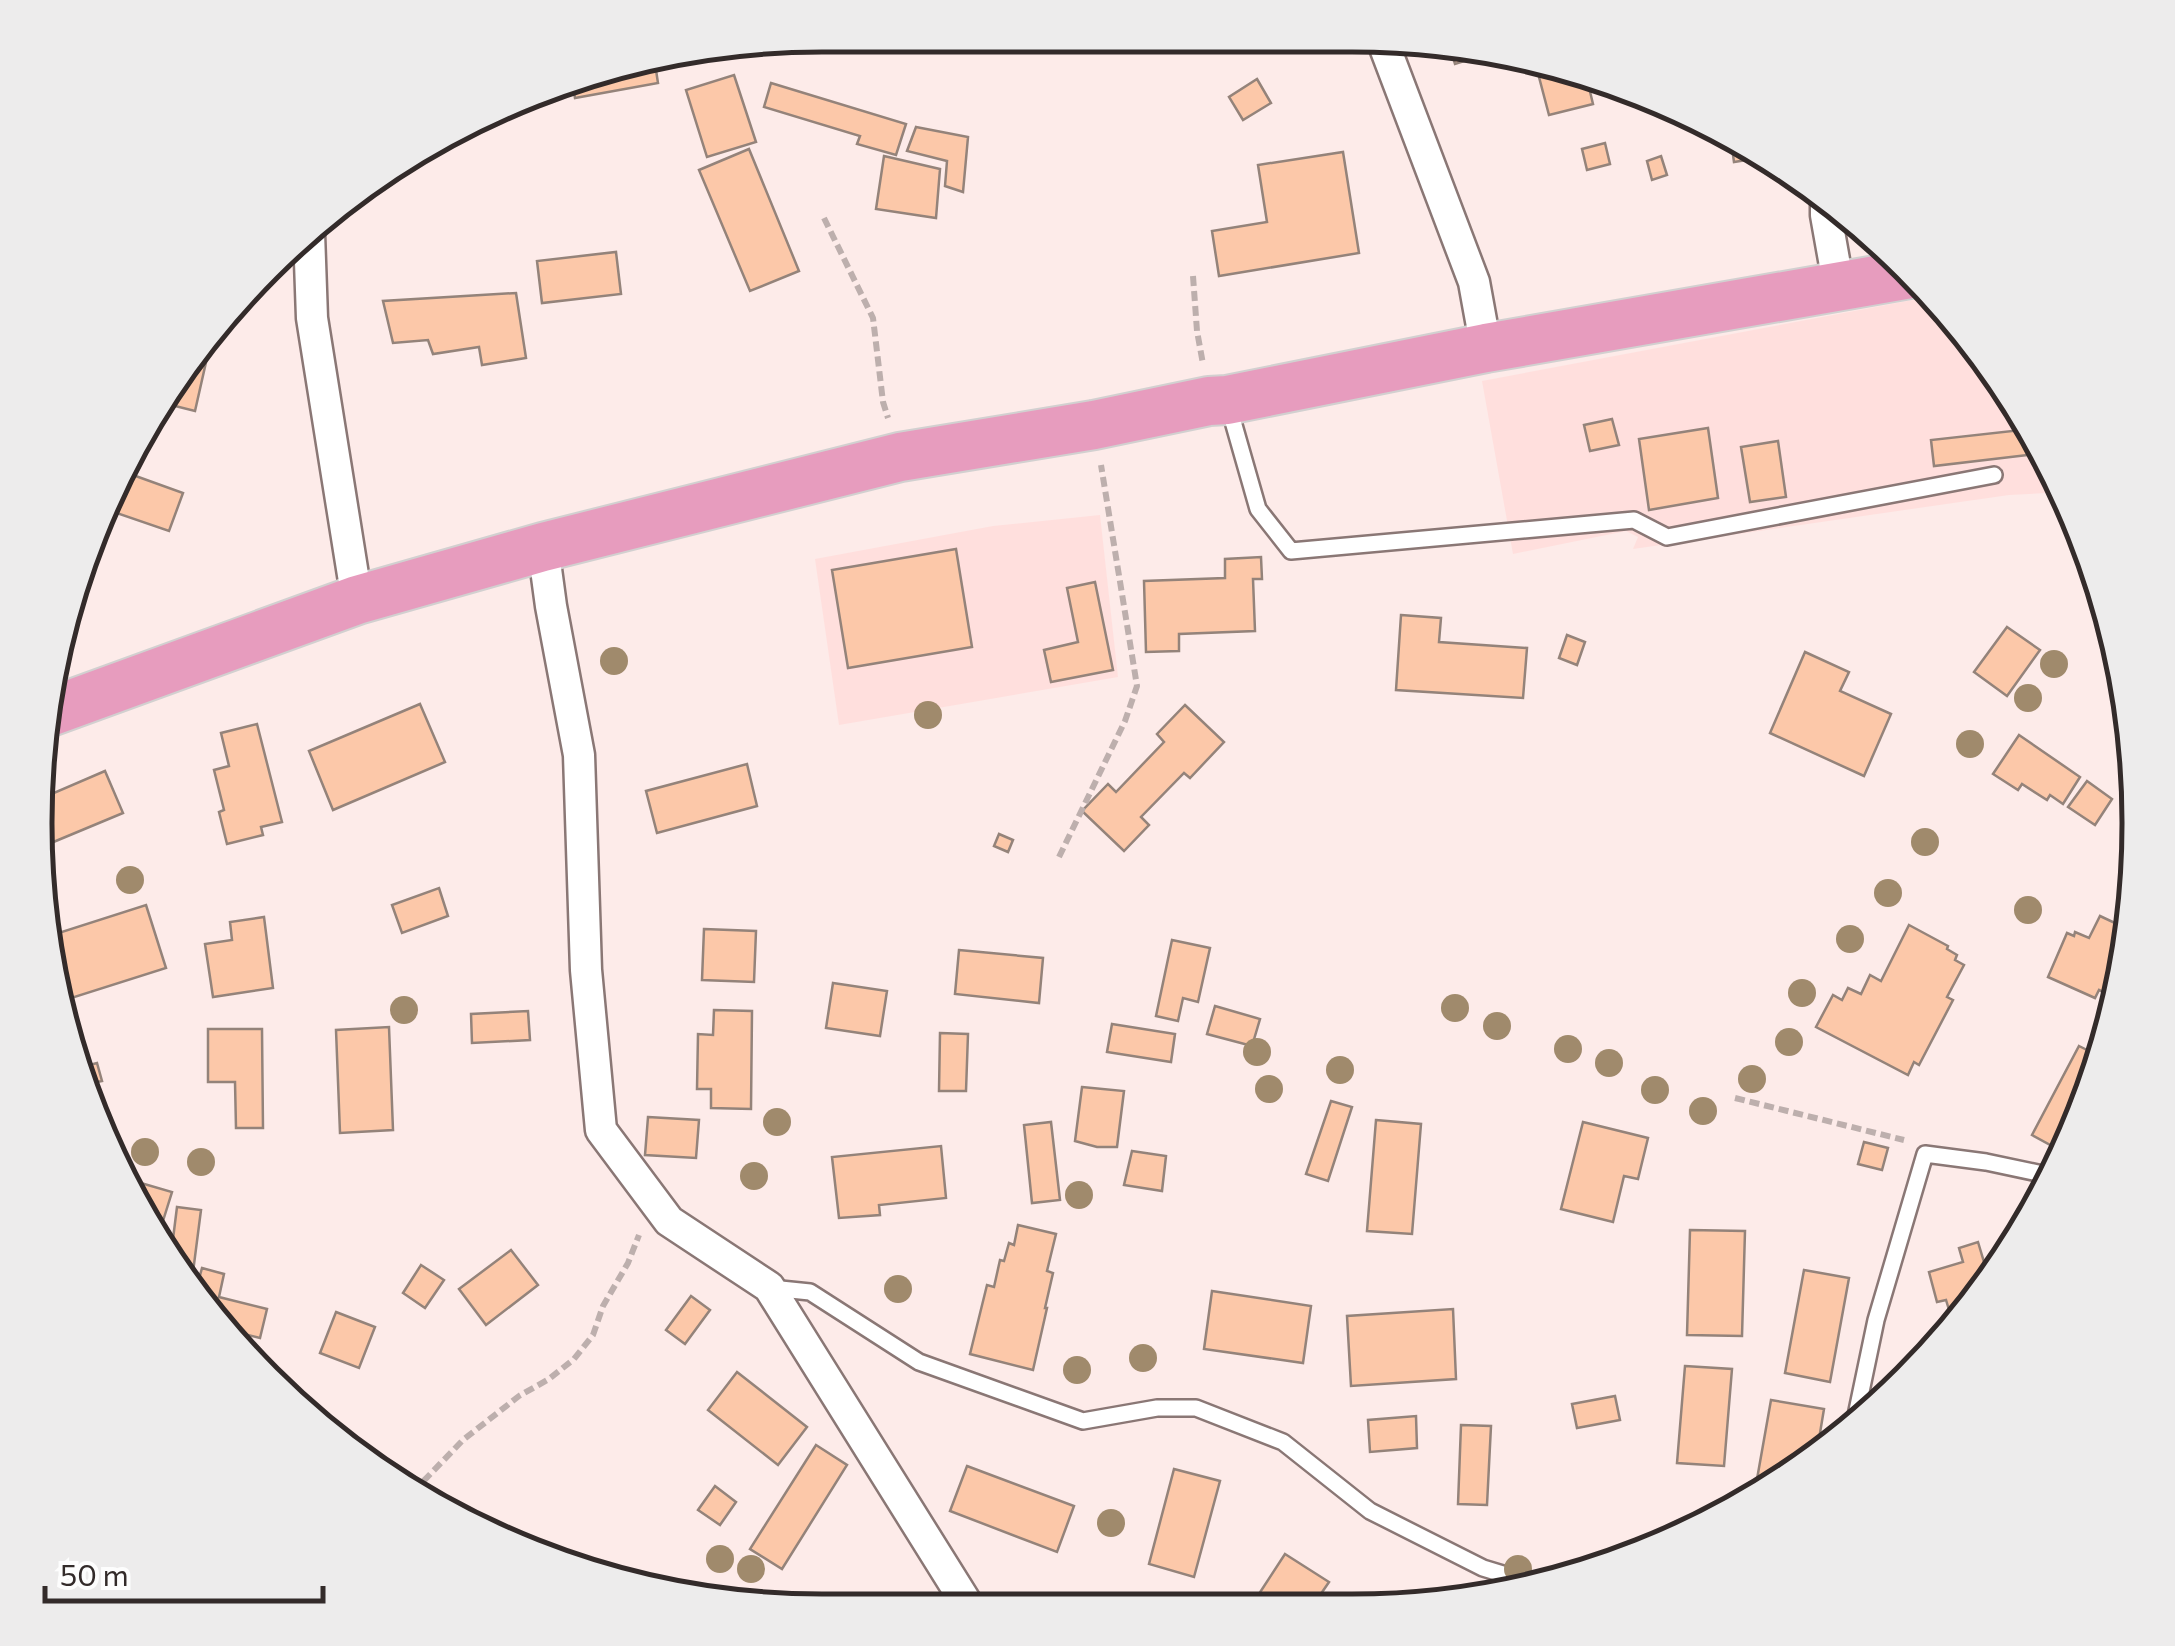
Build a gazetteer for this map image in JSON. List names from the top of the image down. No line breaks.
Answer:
{"scale_bar":"50 m"}
